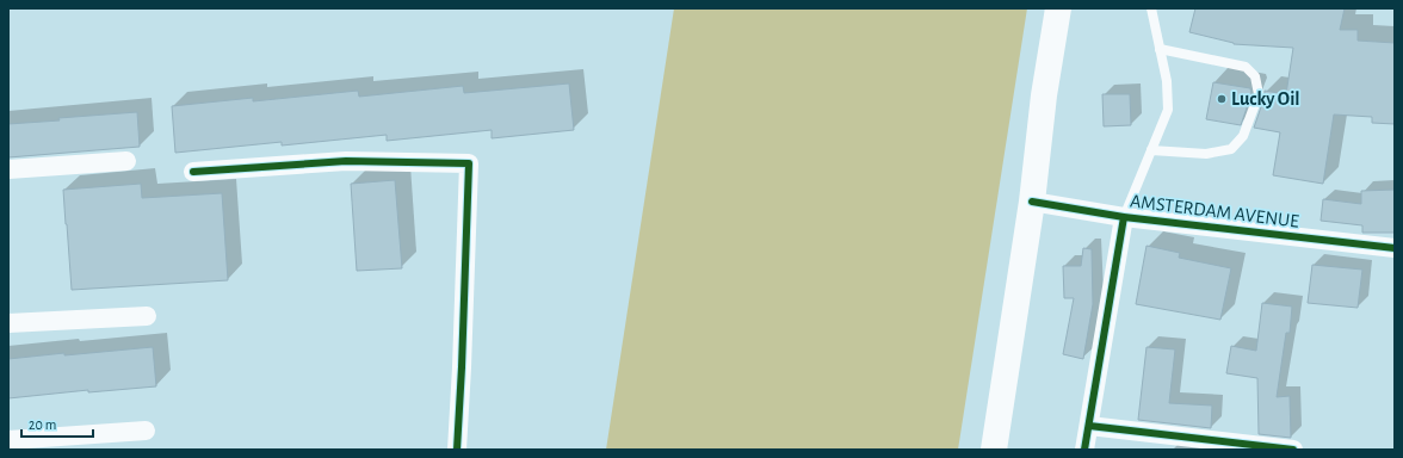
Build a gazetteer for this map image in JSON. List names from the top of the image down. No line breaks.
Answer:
{"streets":{"street":["AMSTERDAM AVENUE"]},"places":["Lucky Oil"],"scale_bar":"20 m"}
